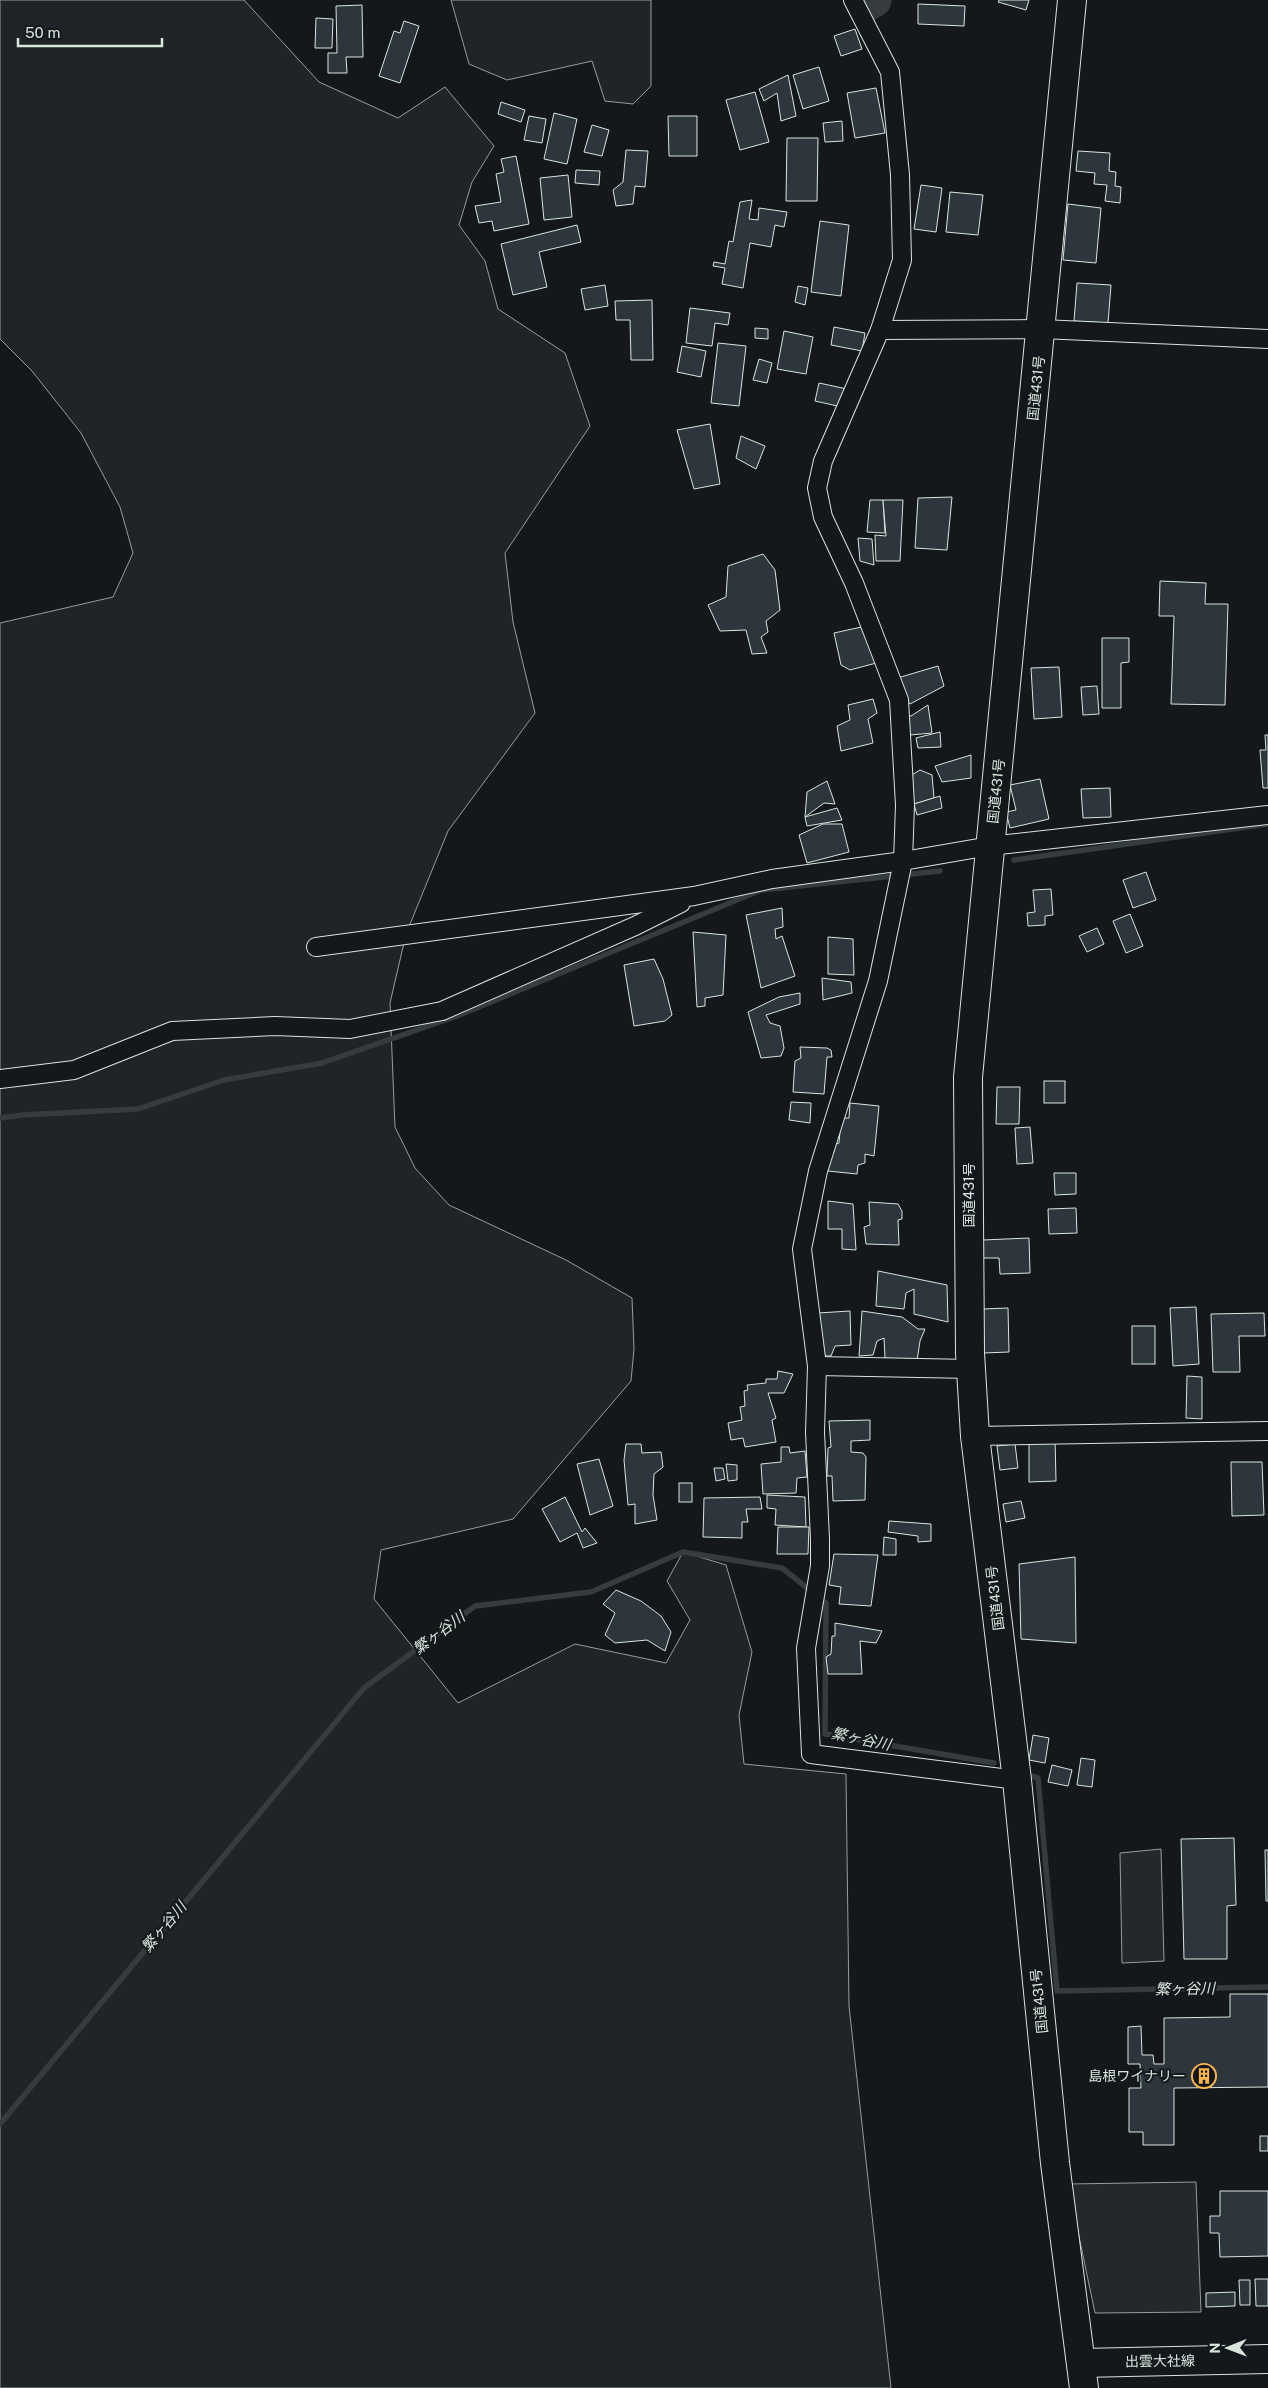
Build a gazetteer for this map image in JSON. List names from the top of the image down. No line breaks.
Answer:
{"streets":{"main road":["国道431号","出雲大社線"]},"crossings":[["国道431号","出雲大社線"]],"water":["繁ヶ谷川"],"places":{"building":["島根ワイナリー"]},"scale_bar":"50 m","north":"left"}
